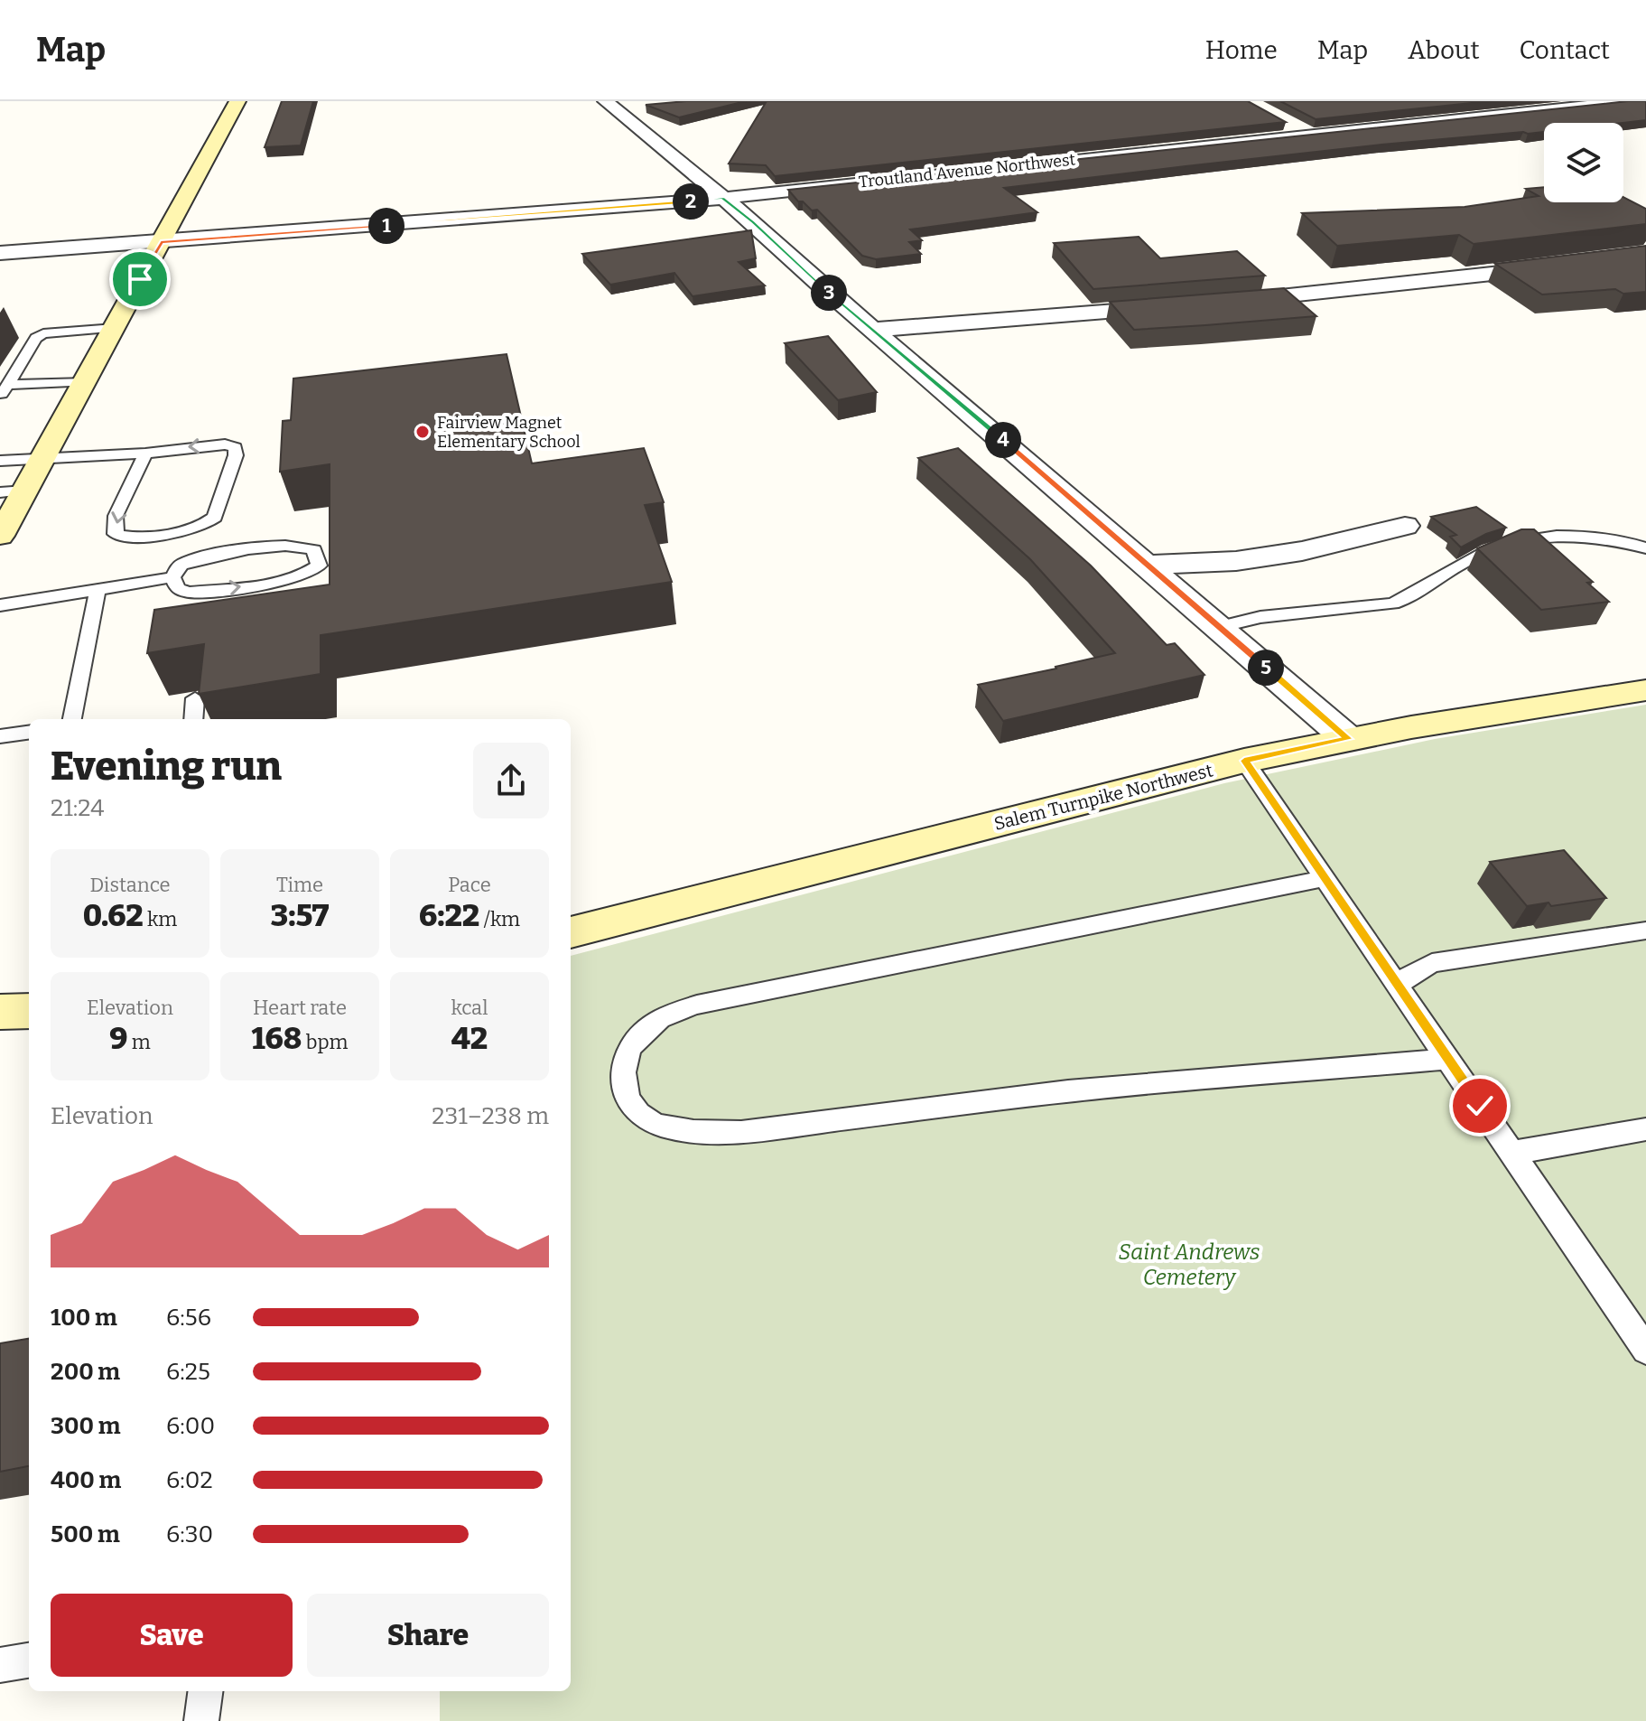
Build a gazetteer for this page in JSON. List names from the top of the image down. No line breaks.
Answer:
{"streets":{"street":["Troutland Avenue Northwest","Salem Turnpike Northwest"]},"parks":["Saint Andrews Cemetery"],"places":["Fairview Magnet Elementary School"],"page":{"header":"Map","nav":["Home","Map","About","Contact"],"pins":["2","1","3","4","5"],"heading":["Evening run","21:24"],"stats":[["Distance","0.62 km"],["Time","3:57"],["Pace","6:22 /km"],["Elevation","9 m"],["Heart rate","168 bpm"],["kcal","42"]],"chart":["Elevation","231–238 m"],"list":[{"name":"100 m","note":"6:56"},{"name":"200 m","note":"6:25"},{"name":"300 m","note":"6:00"},{"name":"400 m","note":"6:02"},{"name":"500 m","note":"6:30"}],"buttons":["Save","Share"]}}
